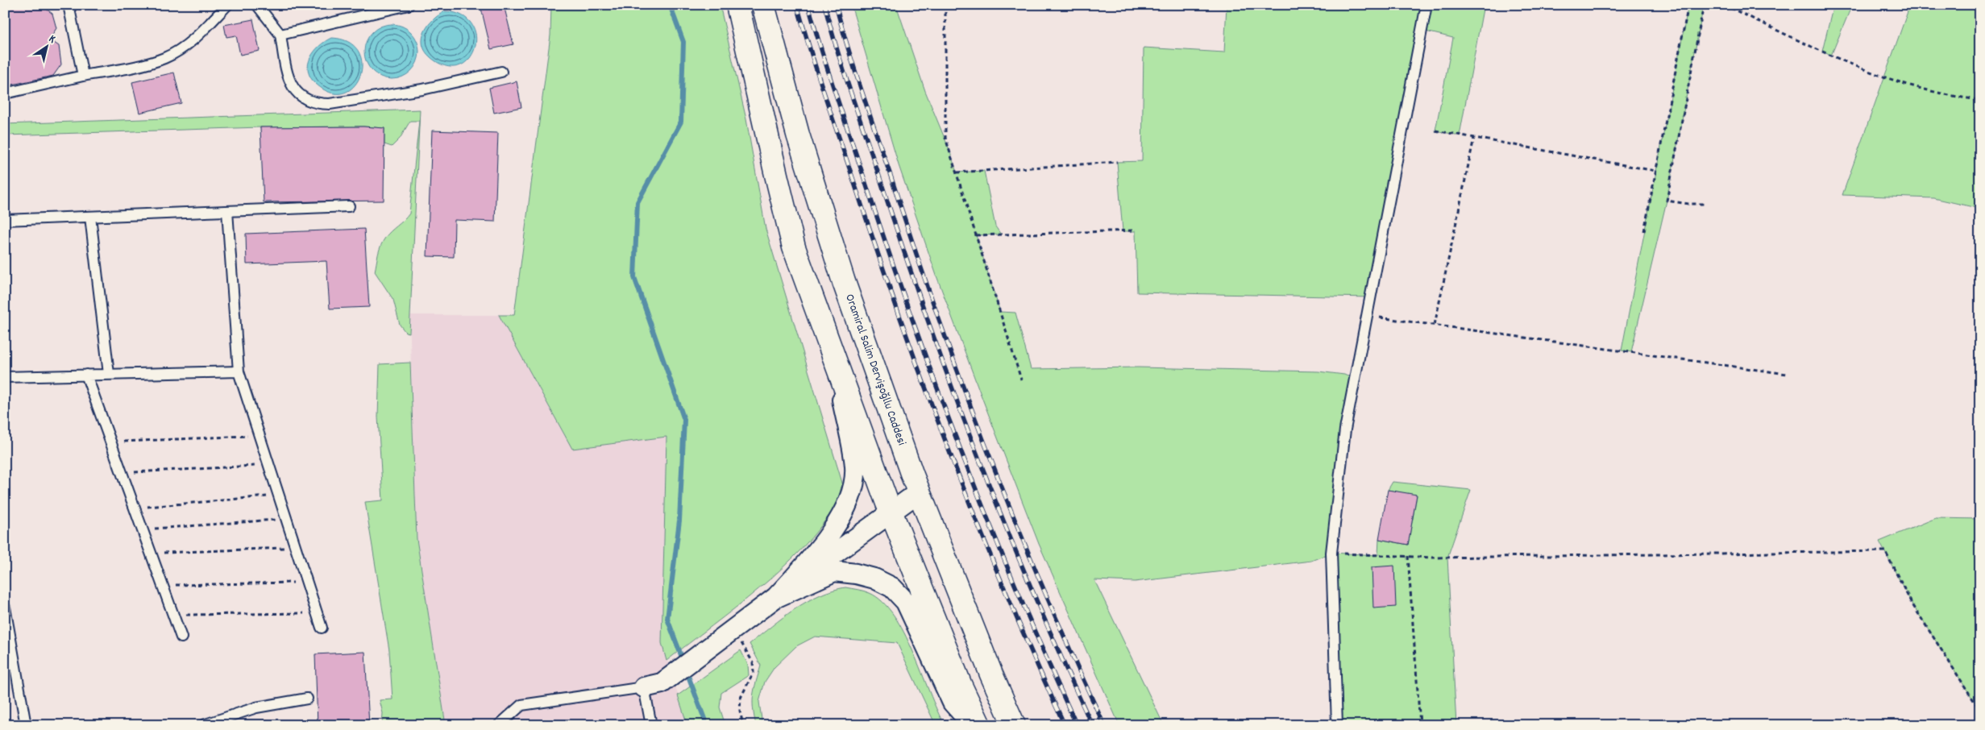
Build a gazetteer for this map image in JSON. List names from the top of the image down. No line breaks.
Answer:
{"streets":{"main road":["Oramiral Salim Dervişoğllu Caddesi"]},"north":"top right"}
